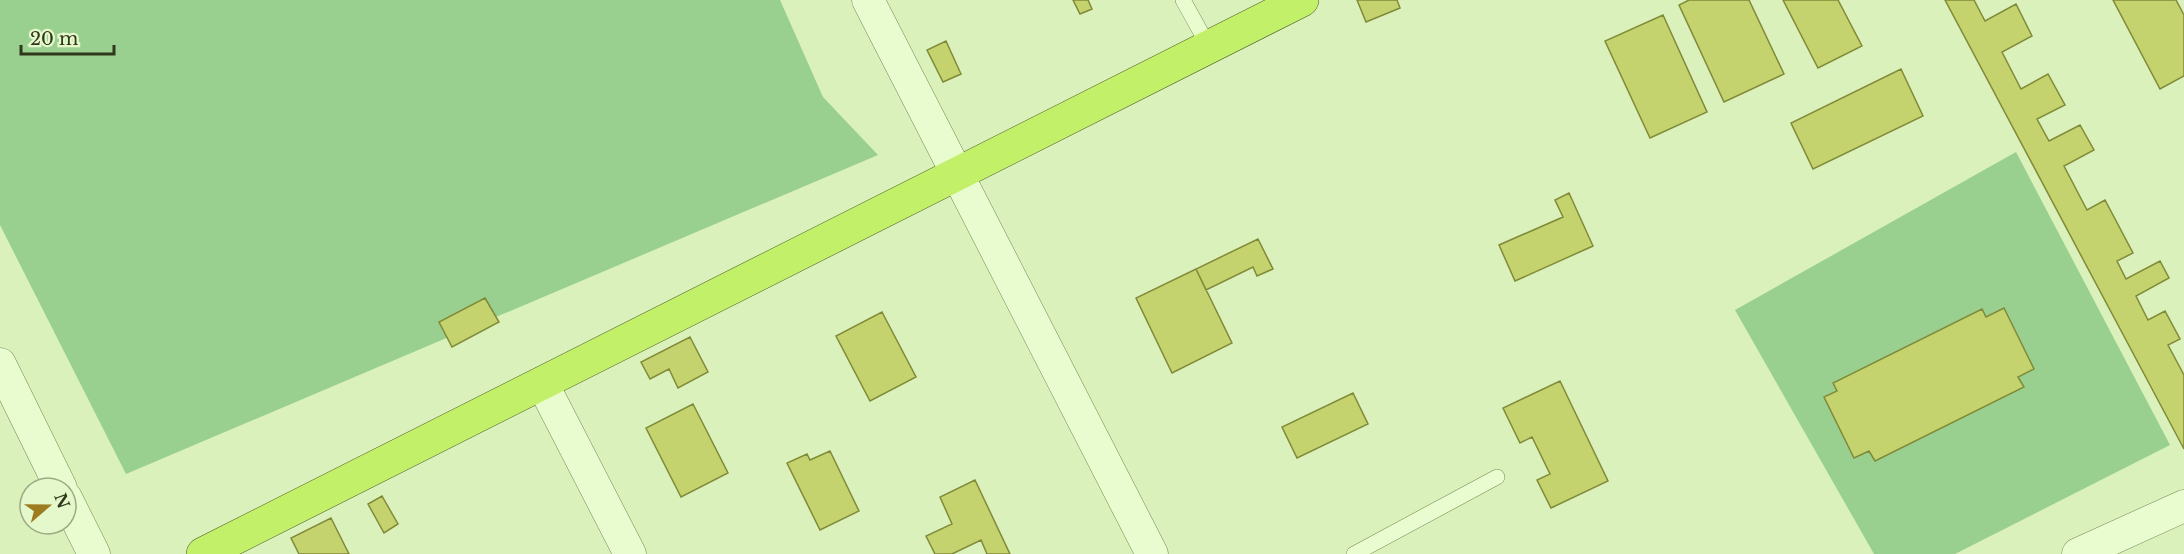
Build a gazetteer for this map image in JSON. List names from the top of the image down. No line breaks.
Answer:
{"scale_bar":"20 m","north":"right"}
